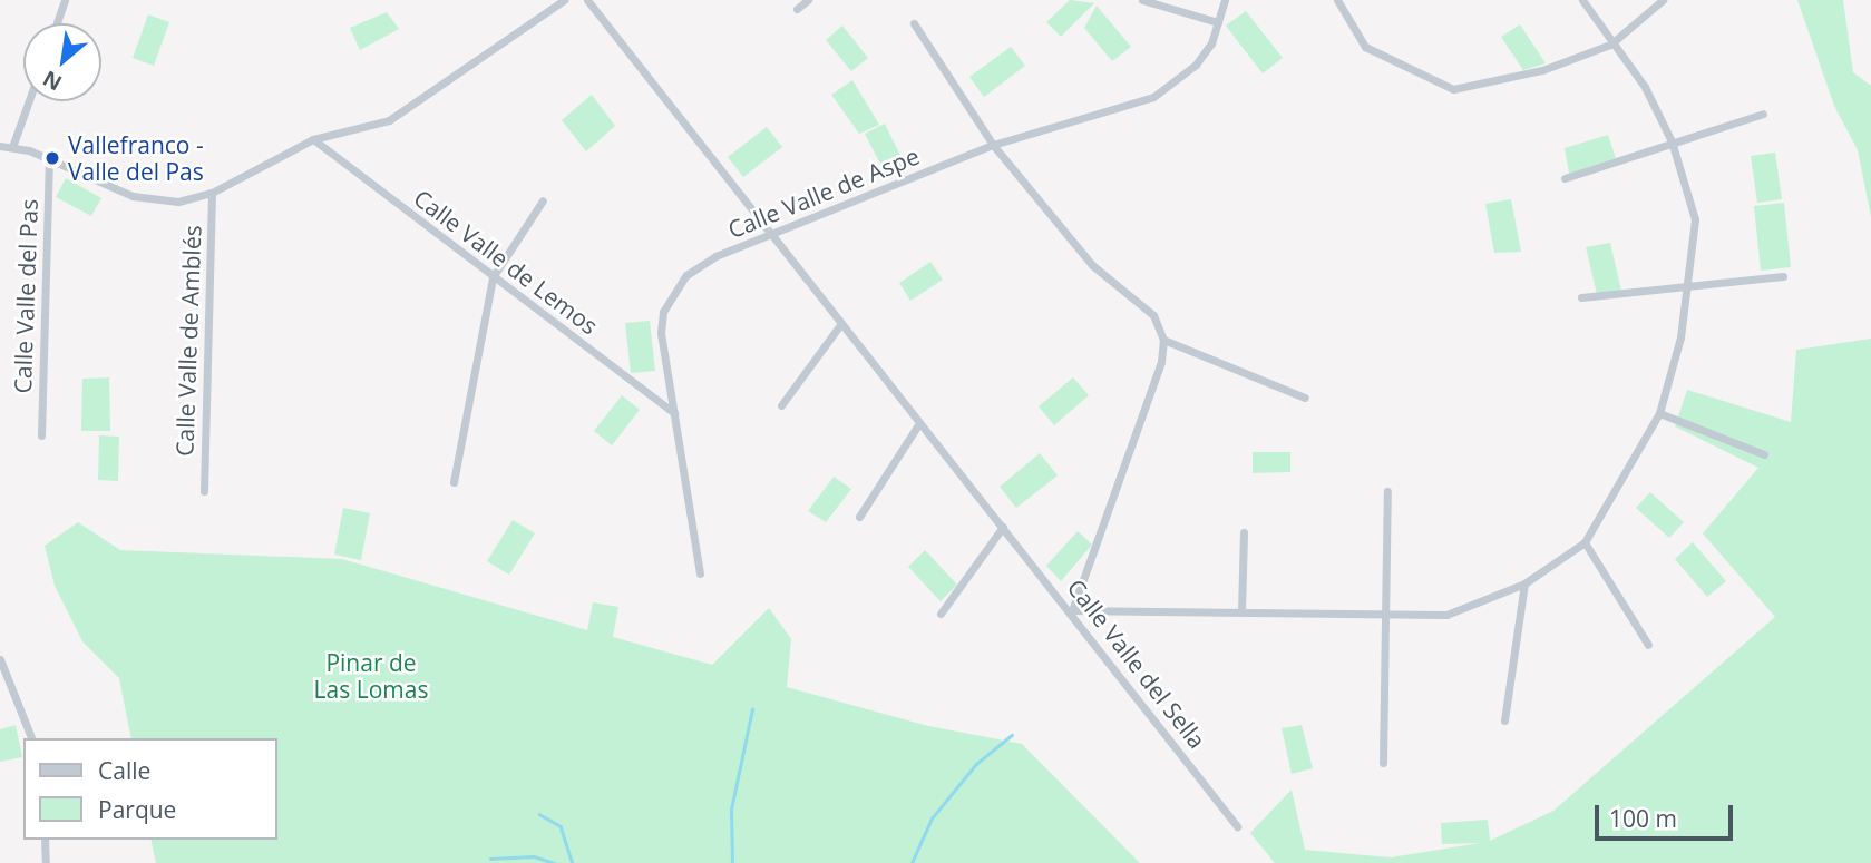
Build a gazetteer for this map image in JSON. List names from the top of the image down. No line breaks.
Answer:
{"streets":{"street":["Calle Valle de Aspe","Calle Valle de Lemos","Calle Valle del Pas","Calle Valle de Amblés","Calle Valle del Sella"]},"crossings":[["Calle Valle de Aspe","Calle Valle de Lemos"],["Calle Valle de Aspe","Calle Valle del Sella"]],"parks":["Pinar de Las Lomas"],"places":["Vallefranco - Valle del Pas"],"legend":["Calle","Parque"],"scale_bar":"100 m","north":"bottom left"}
